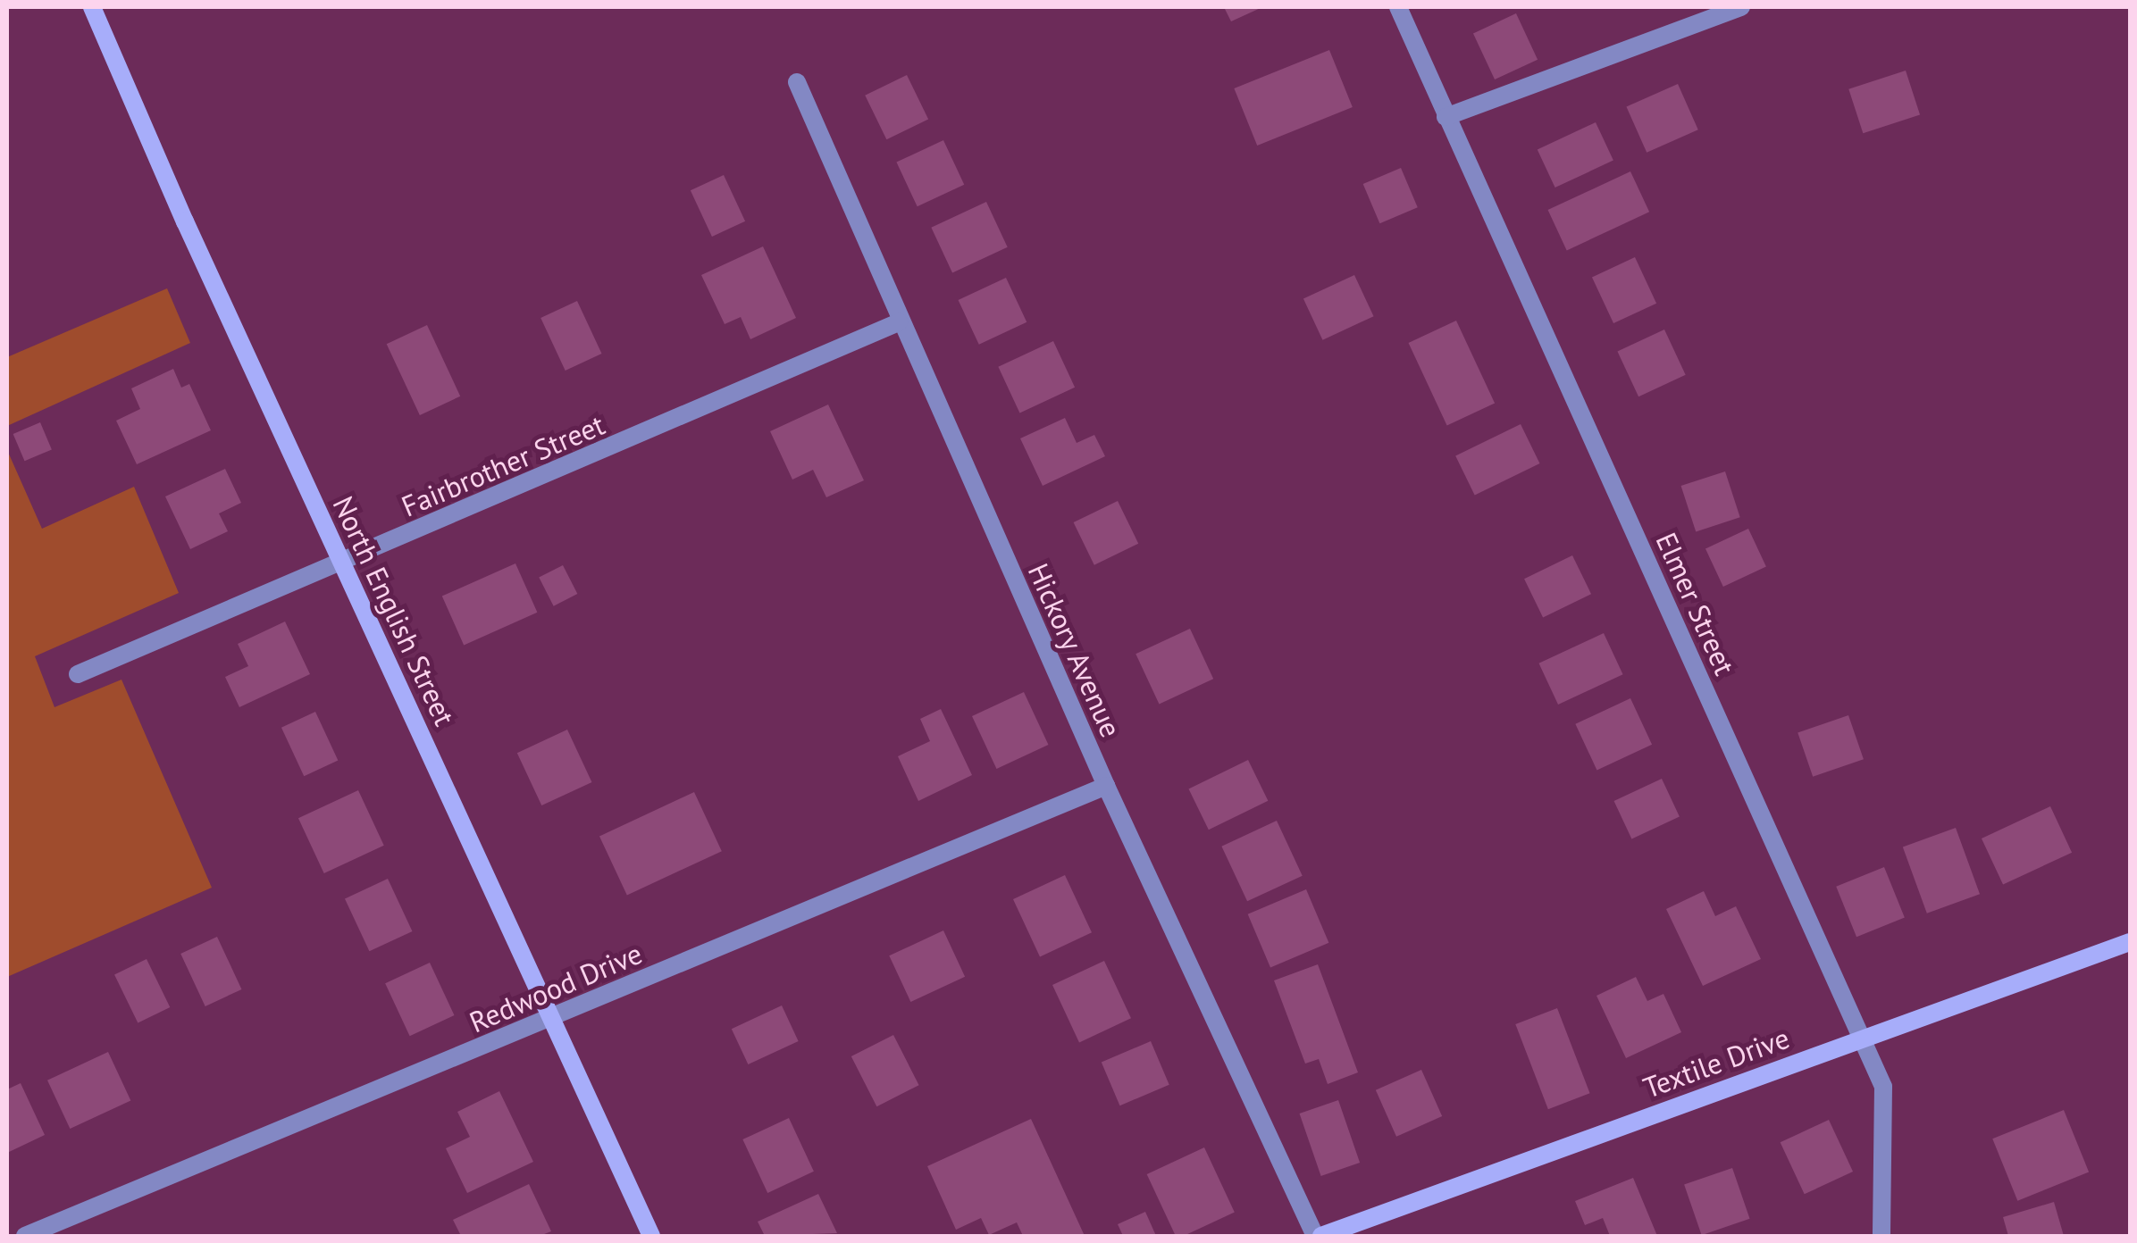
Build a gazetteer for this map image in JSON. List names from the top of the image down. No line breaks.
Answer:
{"streets":{"street":["Fairbrother Street","Elmer Street","North English Street","Hickory Avenue","Redwood Drive","Textile Drive"]},"crossings":[["Fairbrother Street","North English Street"],["Fairbrother Street","Hickory Avenue"],["Elmer Street","Textile Drive"],["North English Street","Redwood Drive"],["Hickory Avenue","Redwood Drive"],["Hickory Avenue","Textile Drive"]]}
